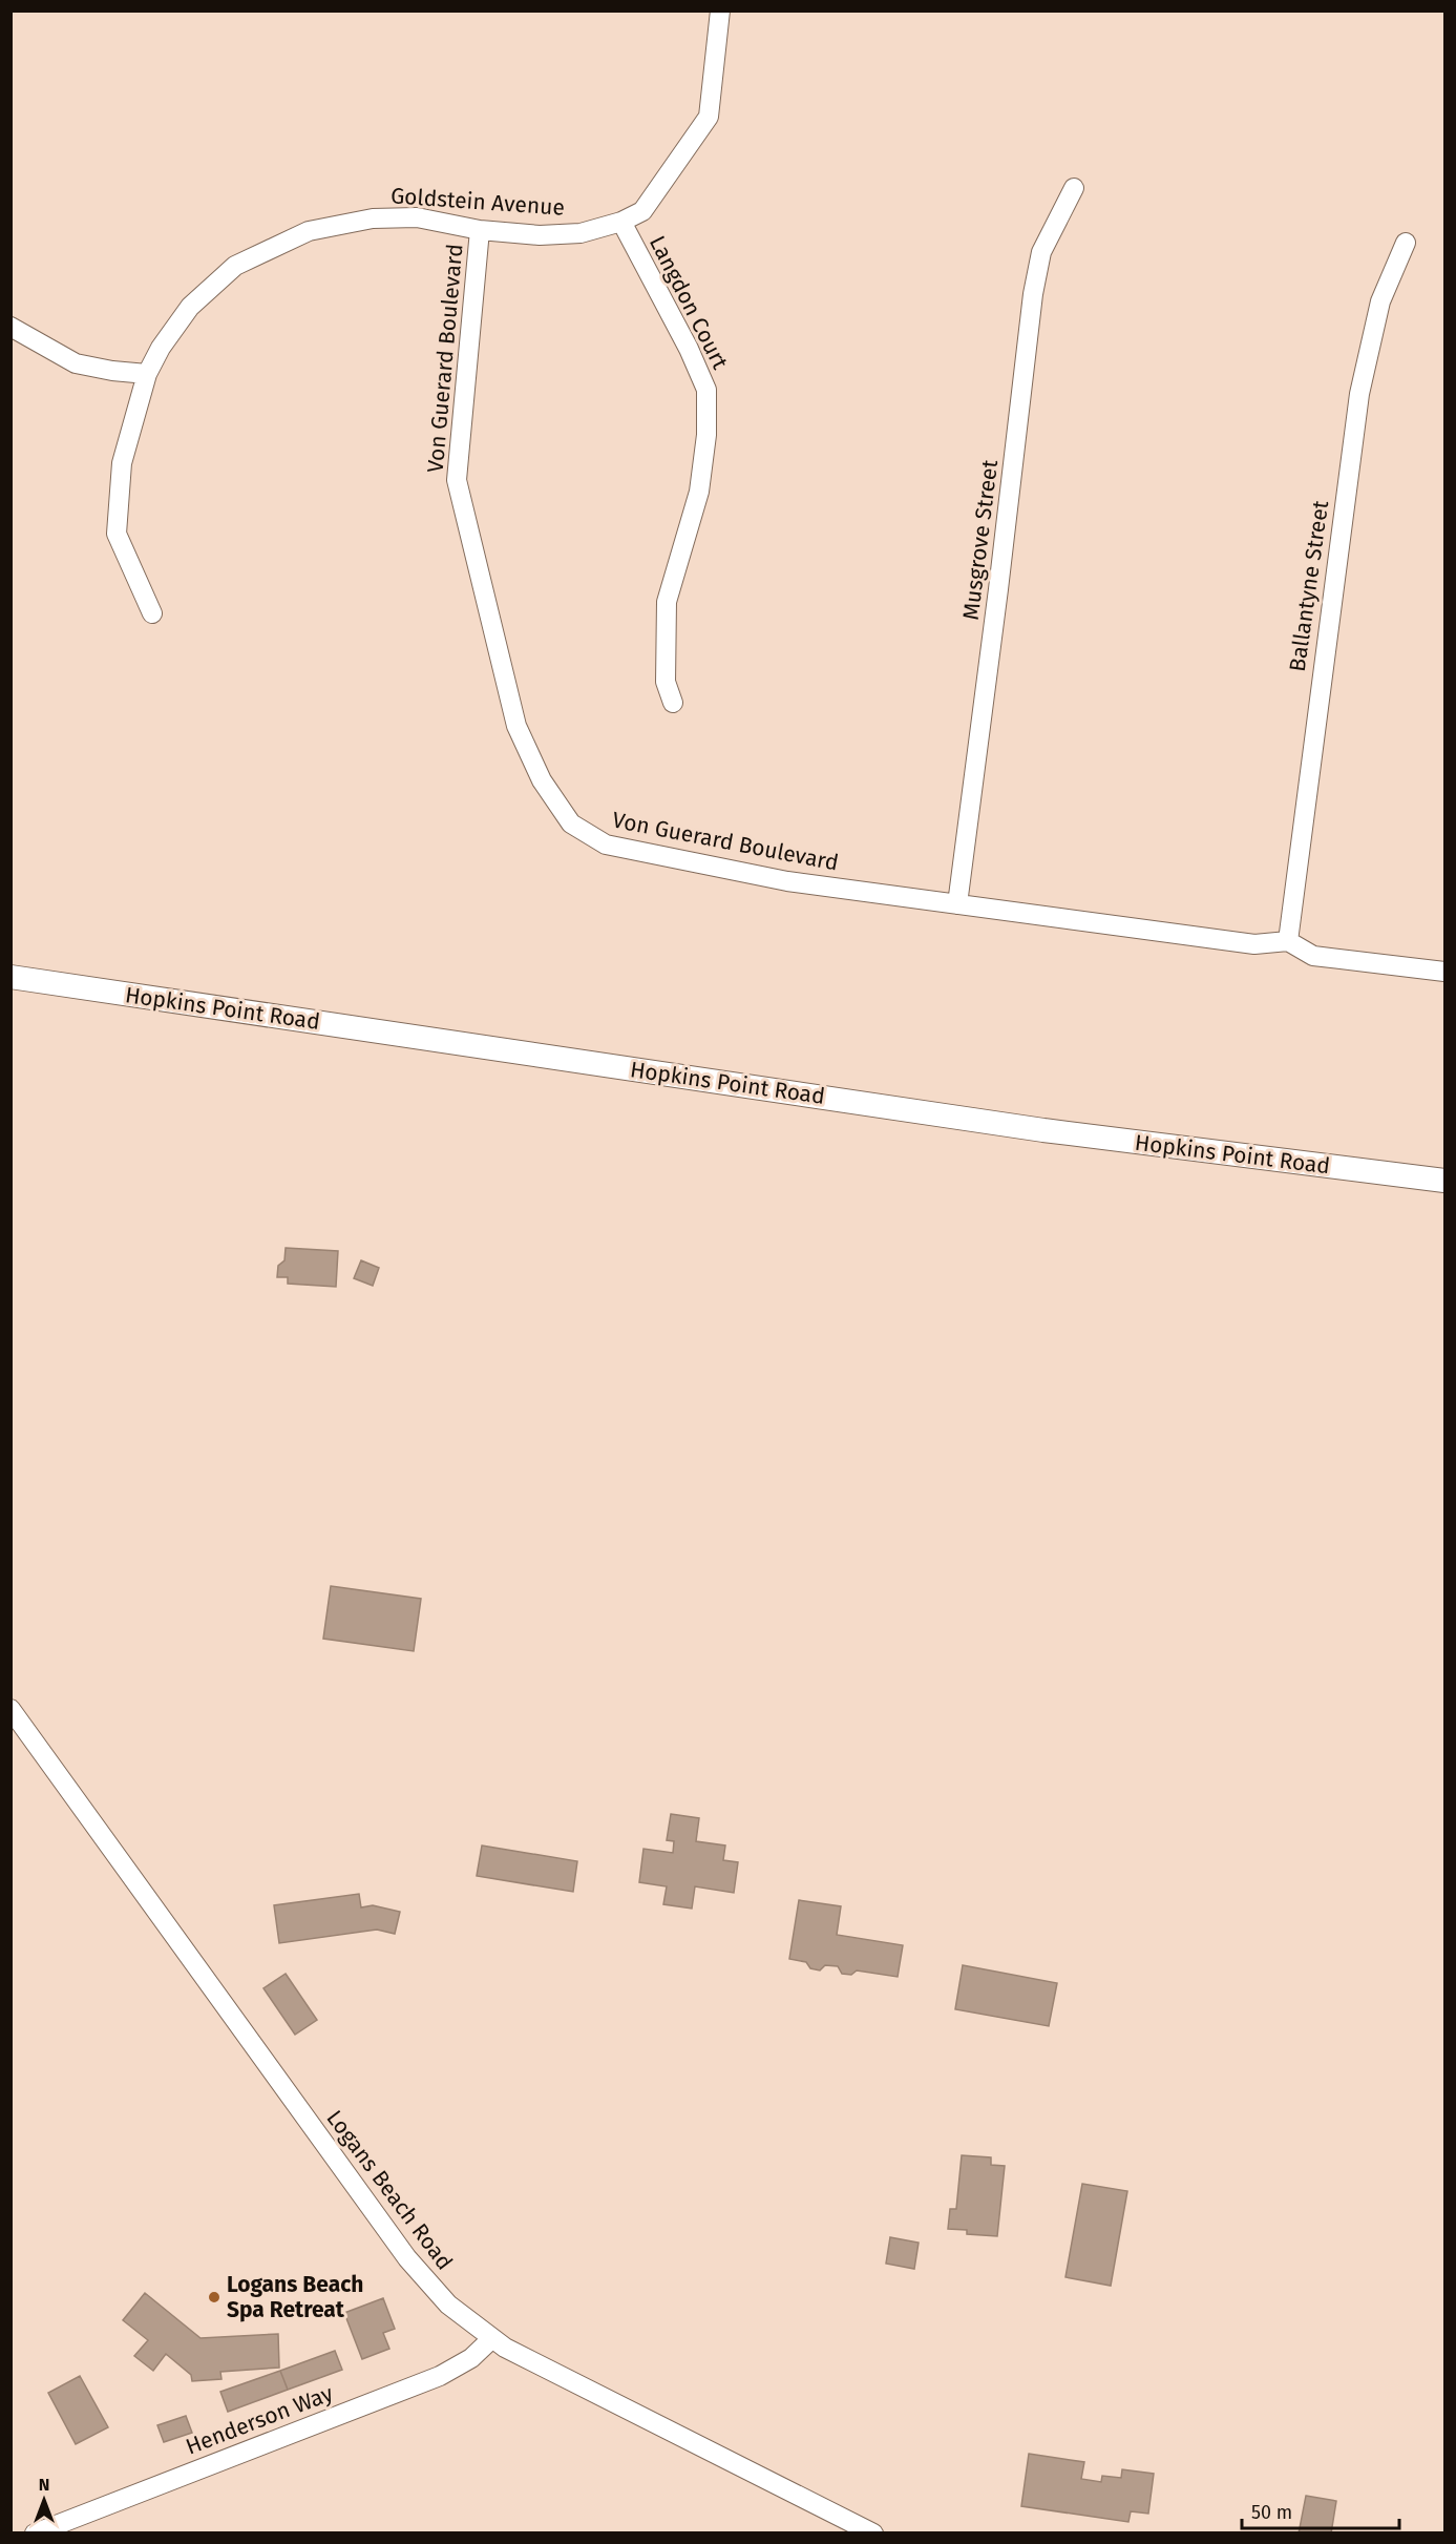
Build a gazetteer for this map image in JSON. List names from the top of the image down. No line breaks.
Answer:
{"streets":{"street":["Goldstein Avenue","Langdon Court","Von Guerard Boulevard","Musgrove Street","Ballantyne Street","Hopkins Point Road","Logans Beach Road","Henderson Way"]},"crossings":[["Goldstein Avenue","Langdon Court"],["Goldstein Avenue","Von Guerard Boulevard"],["Von Guerard Boulevard","Musgrove Street"],["Von Guerard Boulevard","Ballantyne Street"],["Logans Beach Road","Henderson Way"]],"places":["Logans Beach Spa Retreat"],"scale_bar":"50 m","north":"top"}
